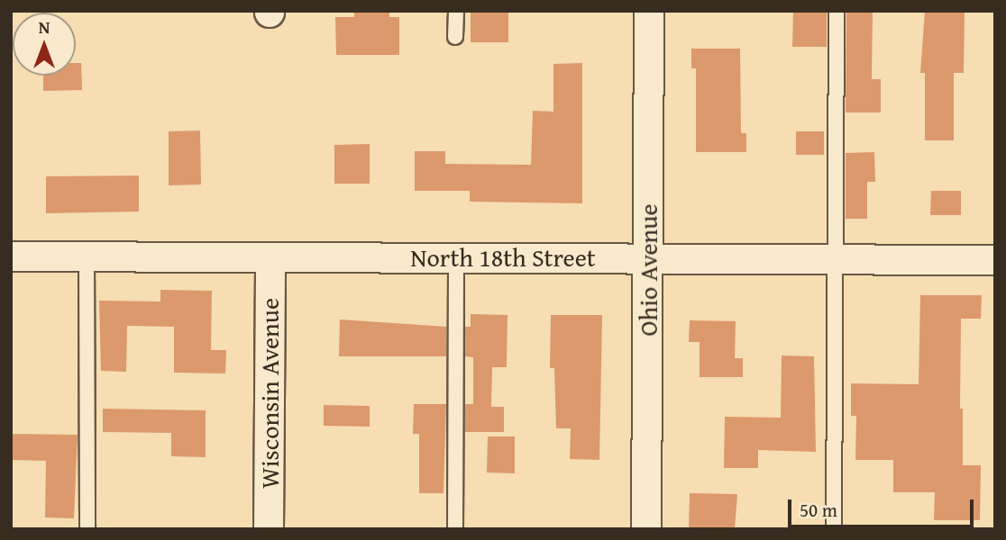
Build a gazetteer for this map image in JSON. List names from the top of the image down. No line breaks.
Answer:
{"streets":{"street":["North 18th Street","Ohio Avenue","Wisconsin Avenue"]},"crossings":[["North 18th Street","Ohio Avenue"],["North 18th Street","Wisconsin Avenue"]],"scale_bar":"50 m","north":"top"}
